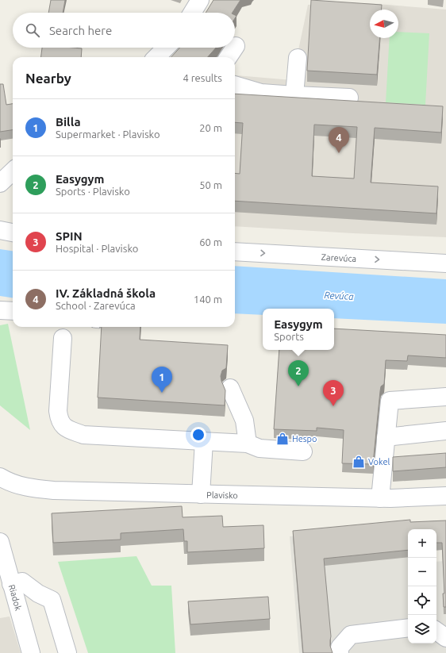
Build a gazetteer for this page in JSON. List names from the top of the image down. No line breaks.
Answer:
{"streets":{"street":["Zarevúca","Plavisko","Riadok"]},"one_way":["Zarevúca"],"water":["Revúca"],"places":{"shop":["Hespo","Vokel"]},"north":"left","page":{"search":"Search here","heading":["Nearby","4 results"],"list":[{"mark":"1","name":"Billa","note":"Supermarket · Plavisko","value":"20 m"},{"mark":"2","name":"Easygym","note":"Sports · Plavisko","value":"50 m"},{"mark":"3","name":"SPIN","note":"Hospital · Plavisko","value":"60 m"},{"mark":"4","name":"IV. Základná škola","note":"School · Zarevúca","value":"140 m"}],"pins":["4","2","1","3"],"popup":["Easygym","Sports"],"map_buttons":["+","−"]}}
